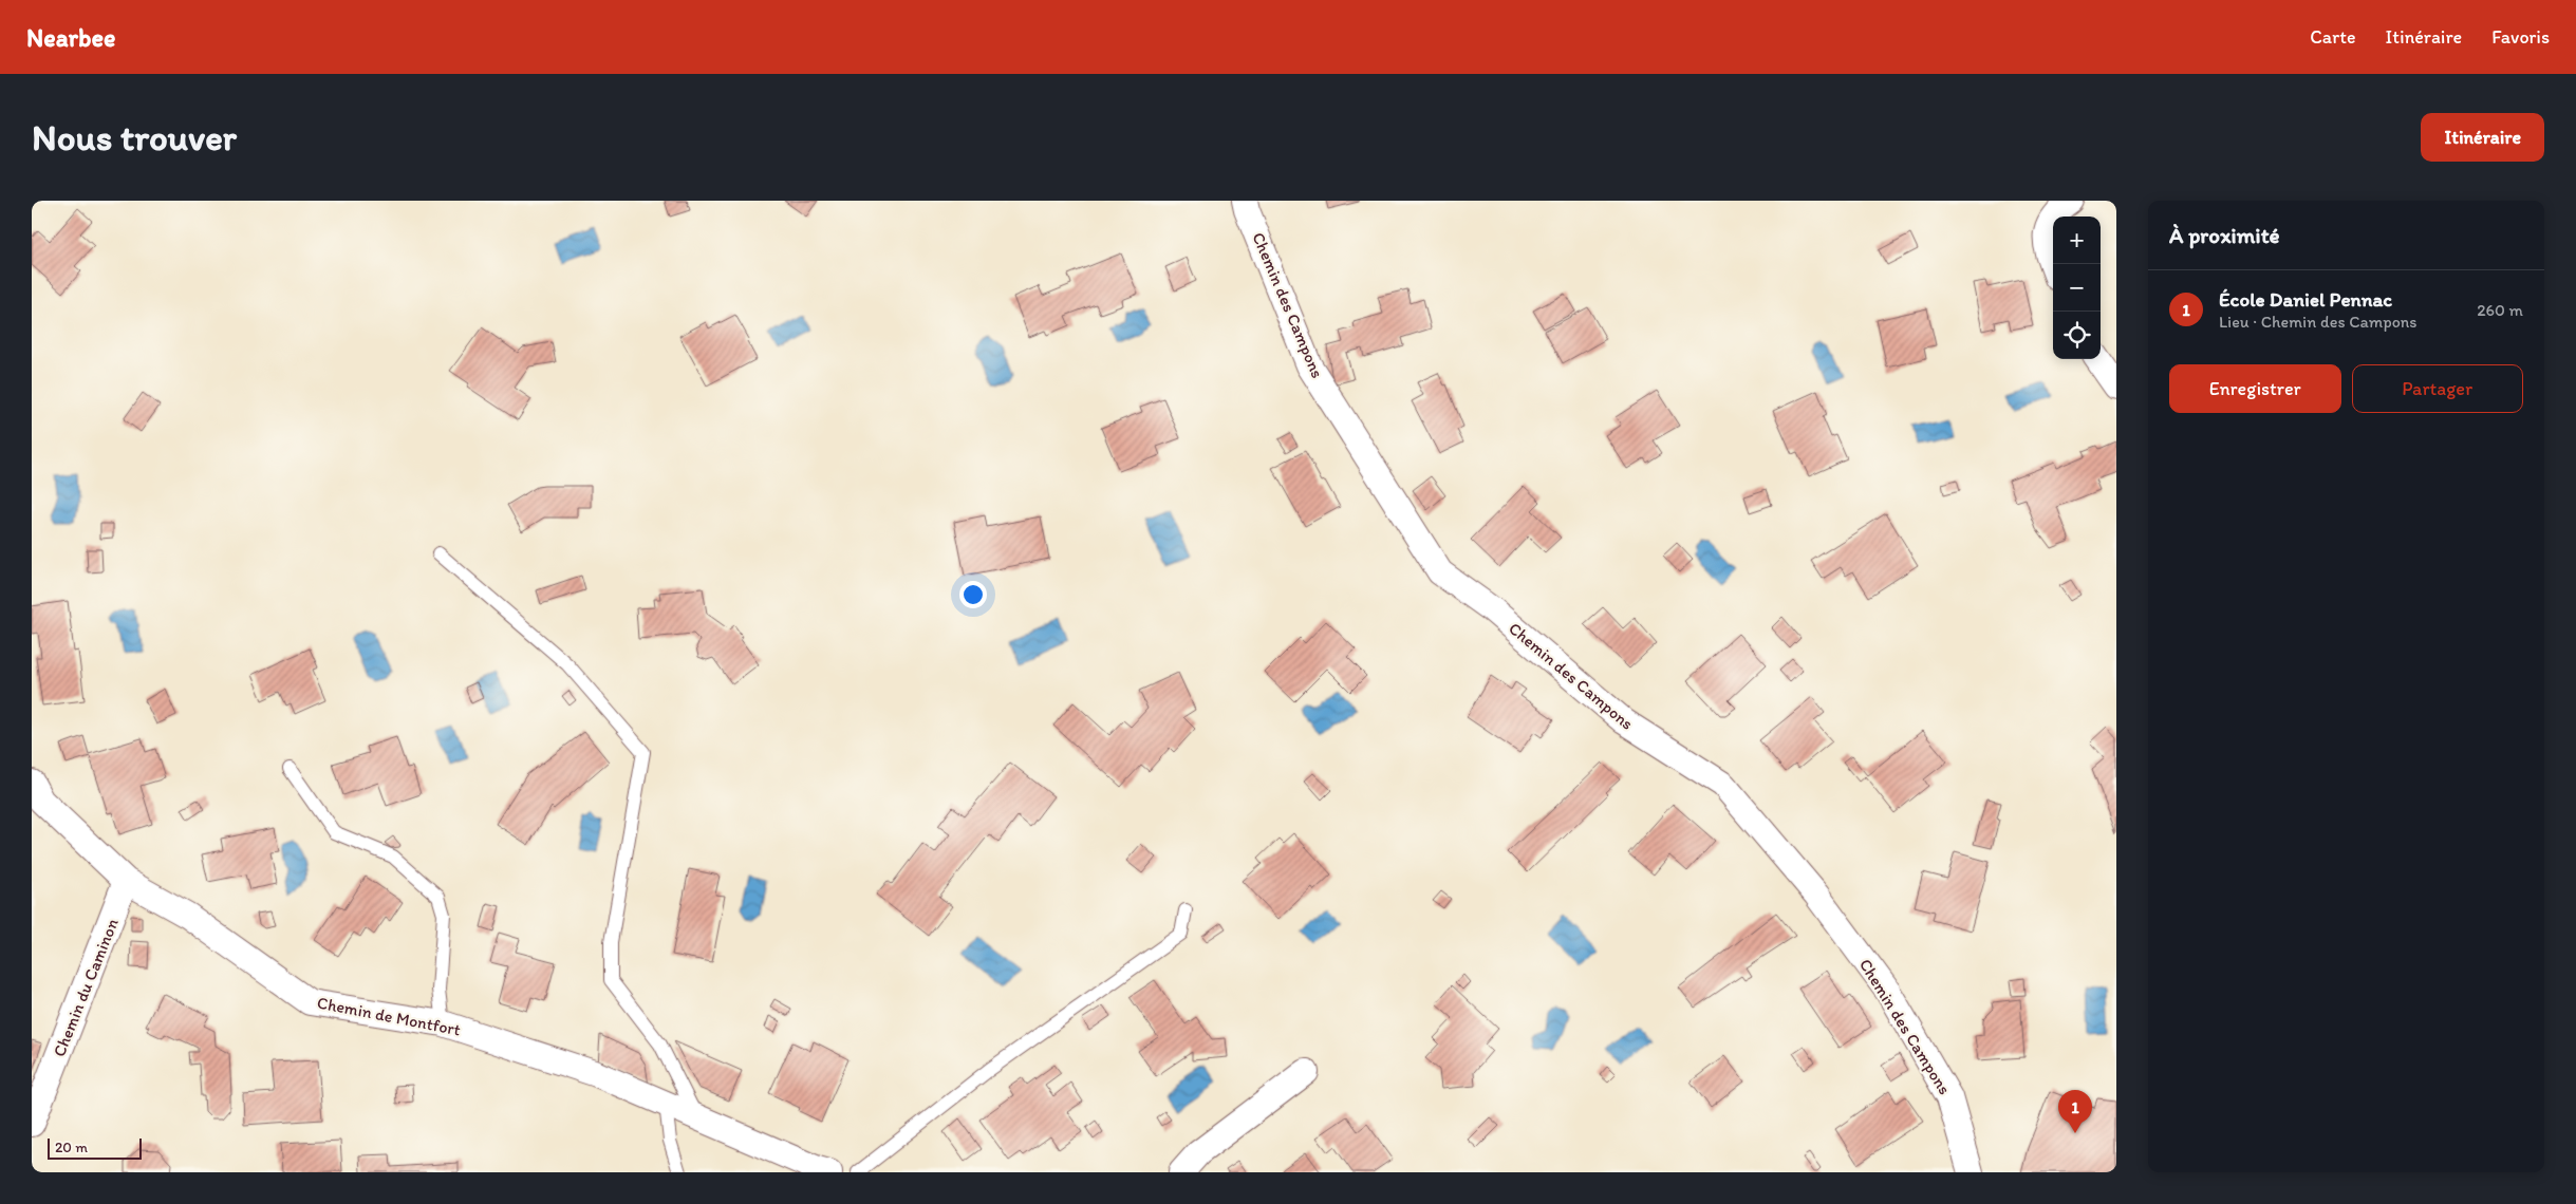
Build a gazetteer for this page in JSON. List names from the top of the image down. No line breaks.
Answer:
{"streets":{"street":["Chemin des Campons","Chemin du Caminon","Chemin de Montfort"]},"crossings":[["Chemin du Caminon","Chemin de Montfort"]],"scale_bar":"20 m","page":{"header":"Nearbee","nav":["Carte","Itinéraire","Favoris"],"buttons":["Itinéraire",["Enregistrer","Partager"]],"title":"Nous trouver","heading":"À proximité","map_buttons":["+","−"],"list":[{"mark":"1","name":"École Daniel Pennac","note":"Lieu · Chemin des Campons","value":"260 m"}],"pins":"1","scale":"20 m"}}
